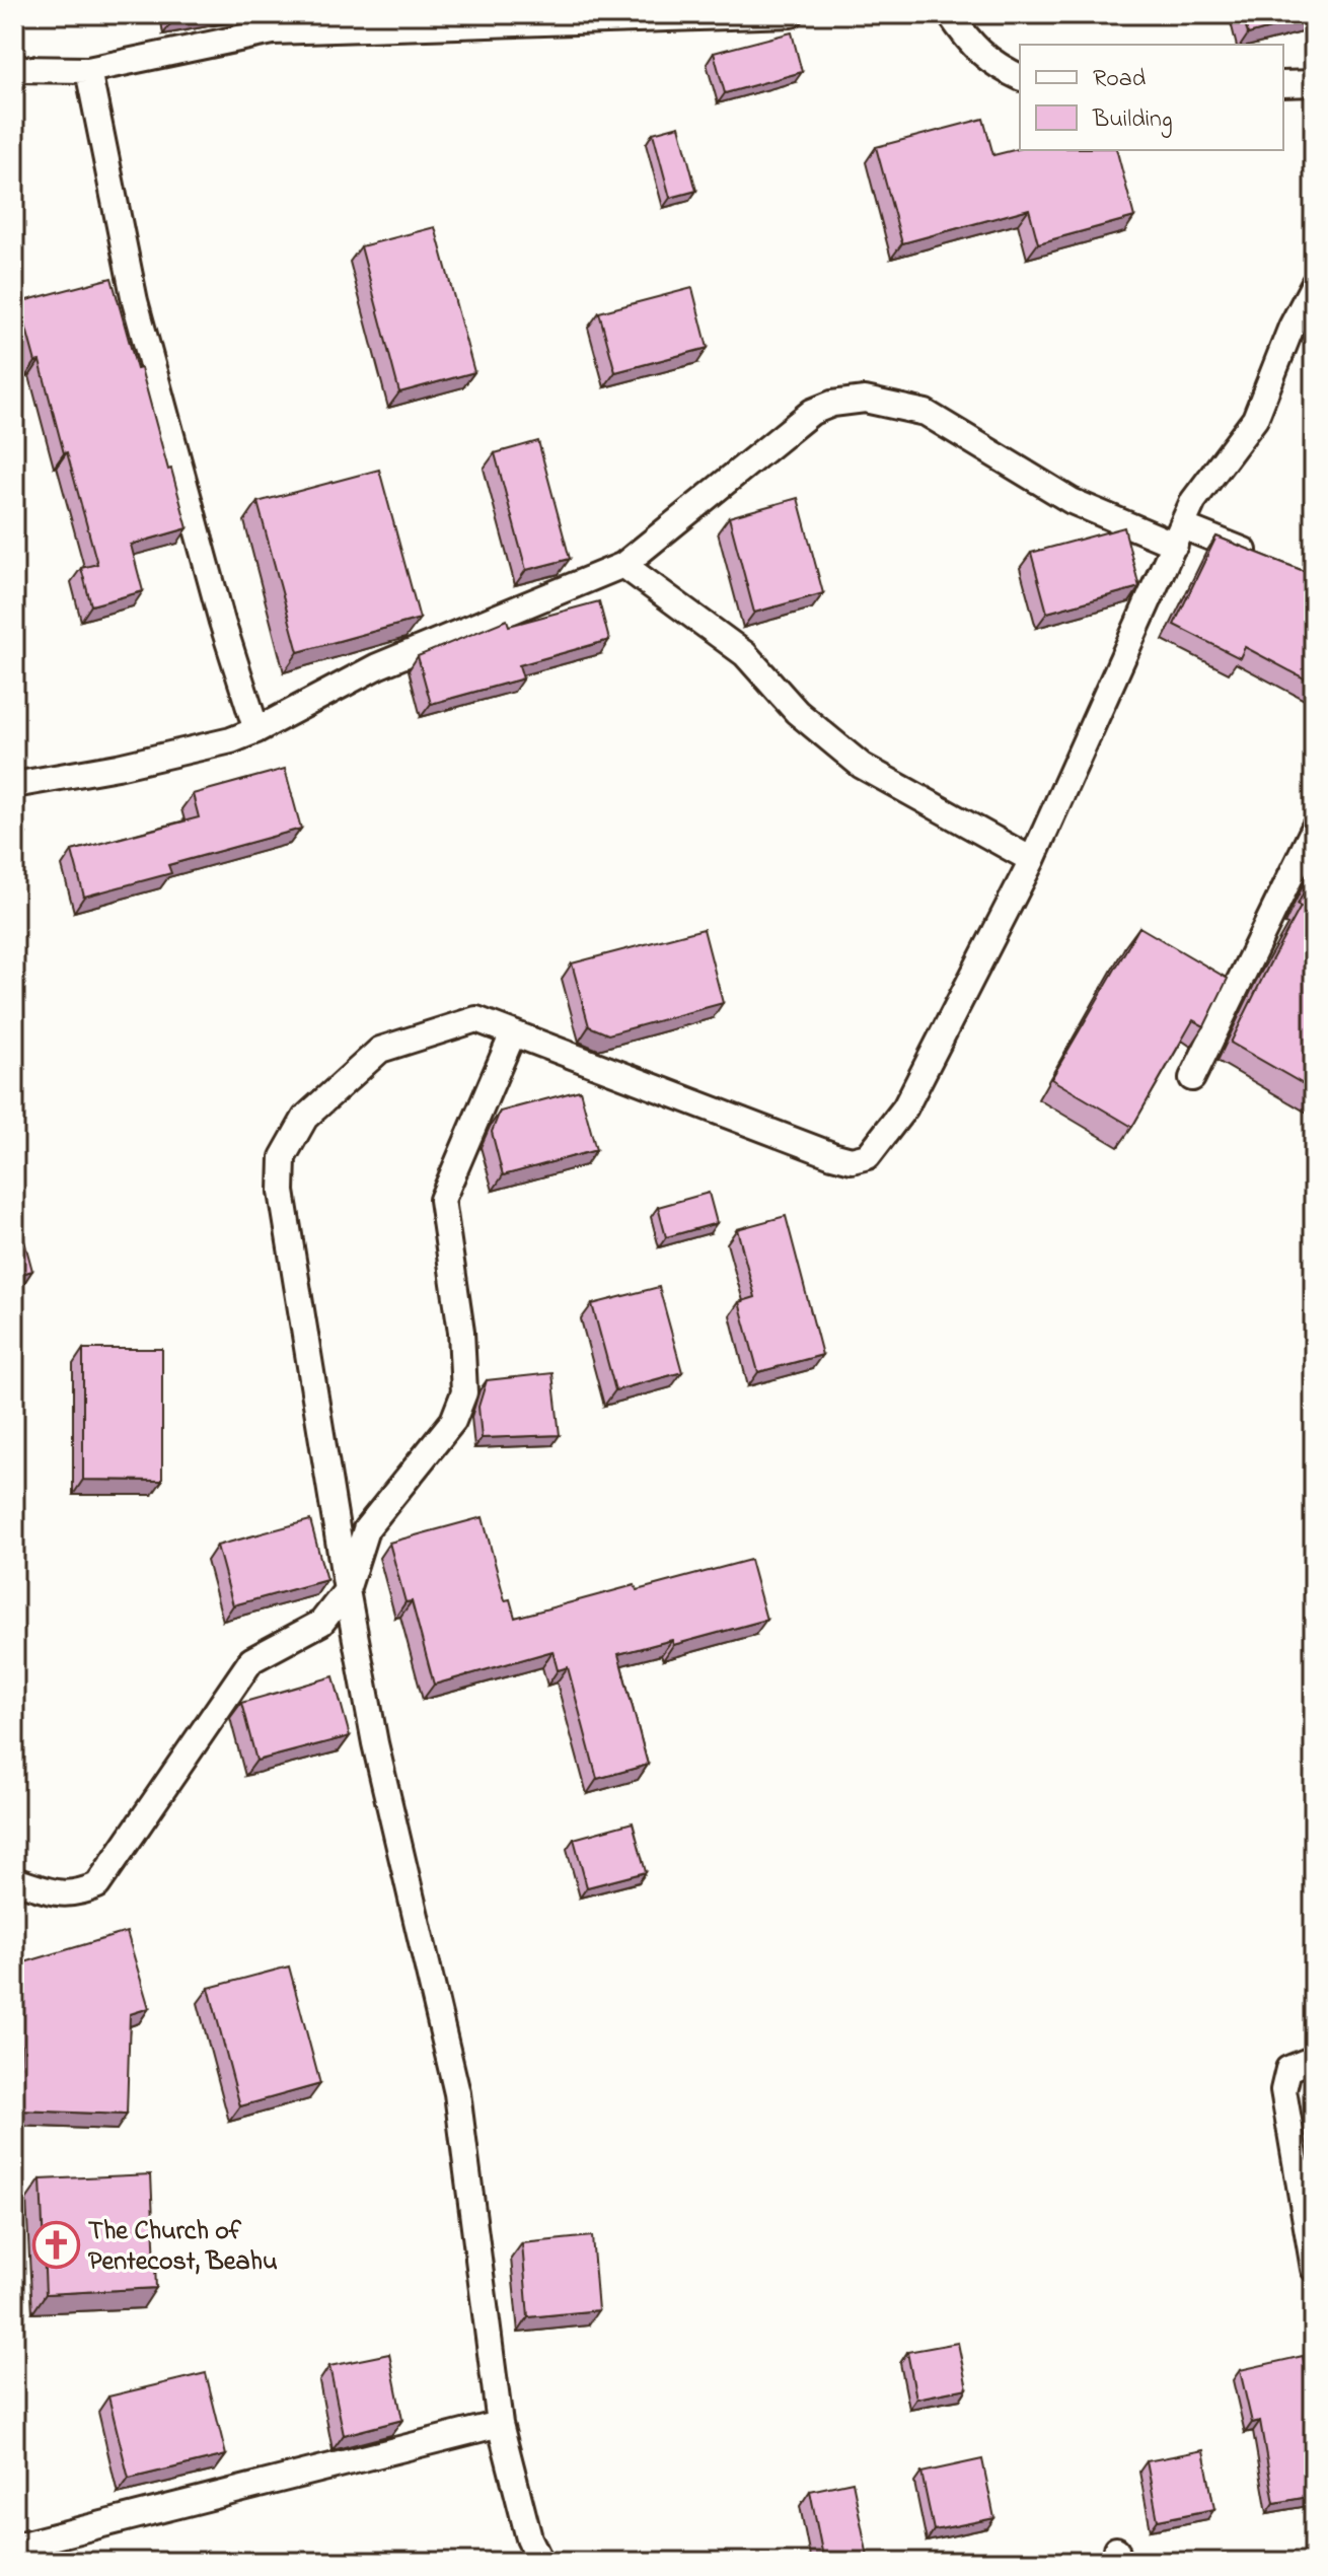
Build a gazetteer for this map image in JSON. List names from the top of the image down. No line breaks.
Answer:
{"places":{"church":["The Church of Pentecost, Beahu"]},"legend":["Road","Building"]}
